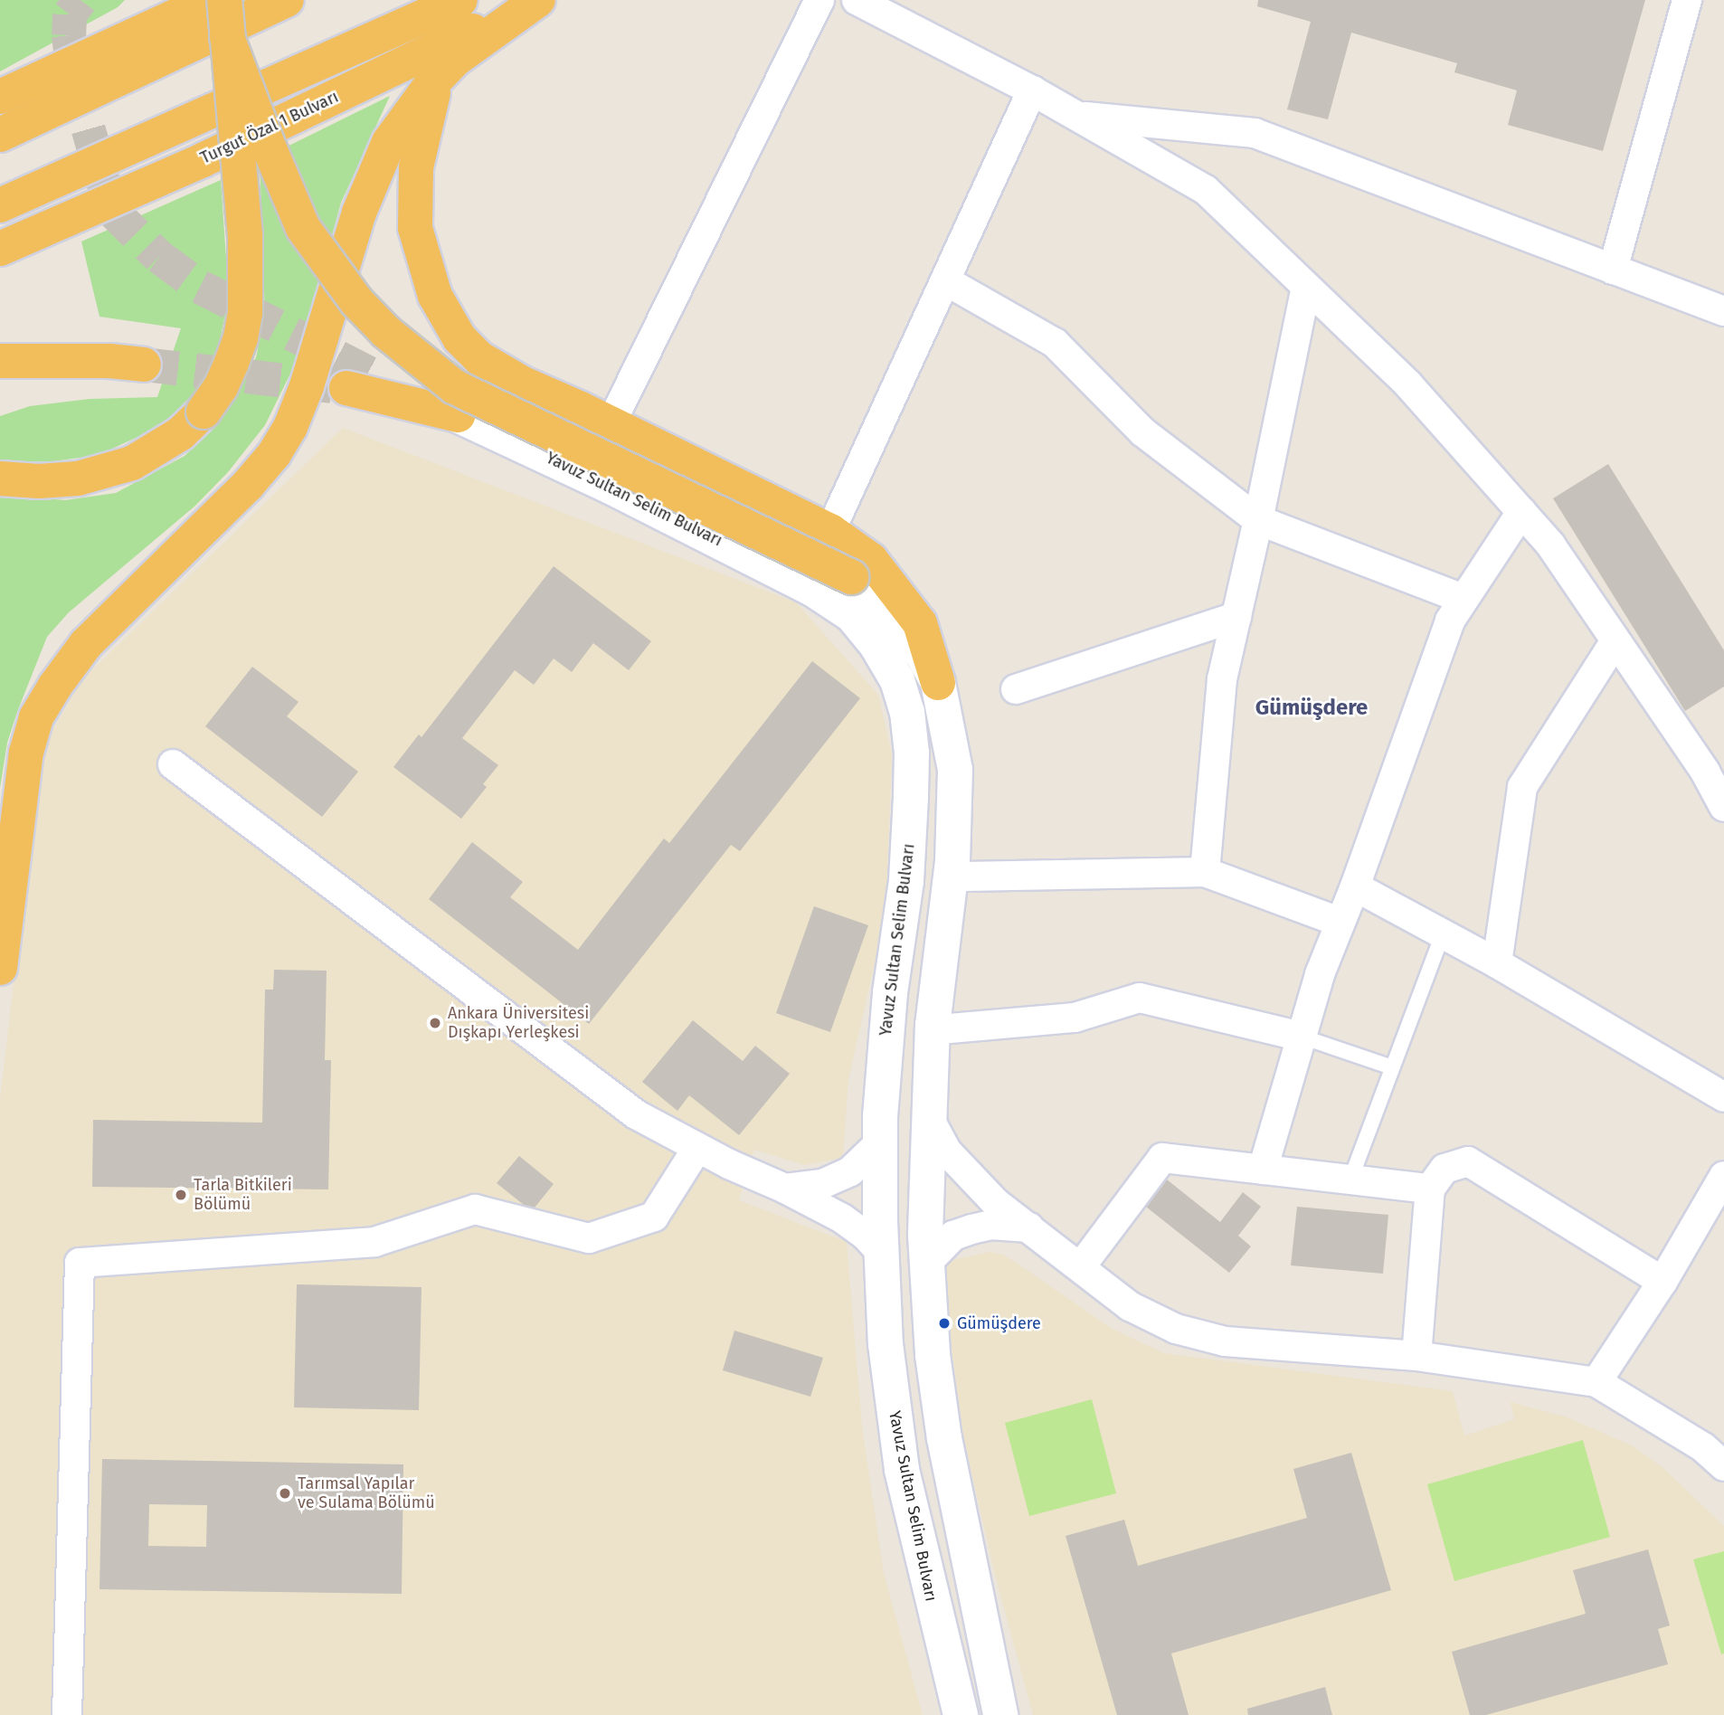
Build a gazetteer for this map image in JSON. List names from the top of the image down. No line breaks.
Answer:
{"streets":{"highway":["Turgut Özal 1 Bulvarı"],"main road":["Yavuz Sultan Selim Bulvarı"]},"districts":["Gümüşdere"],"places":["Ankara Üniversitesi Dışkapı Yerleşkesi","Tarla Bitkileri Bölümü","Gümüşdere","Tarımsal Yapılar ve Sulama Bölümü"]}
